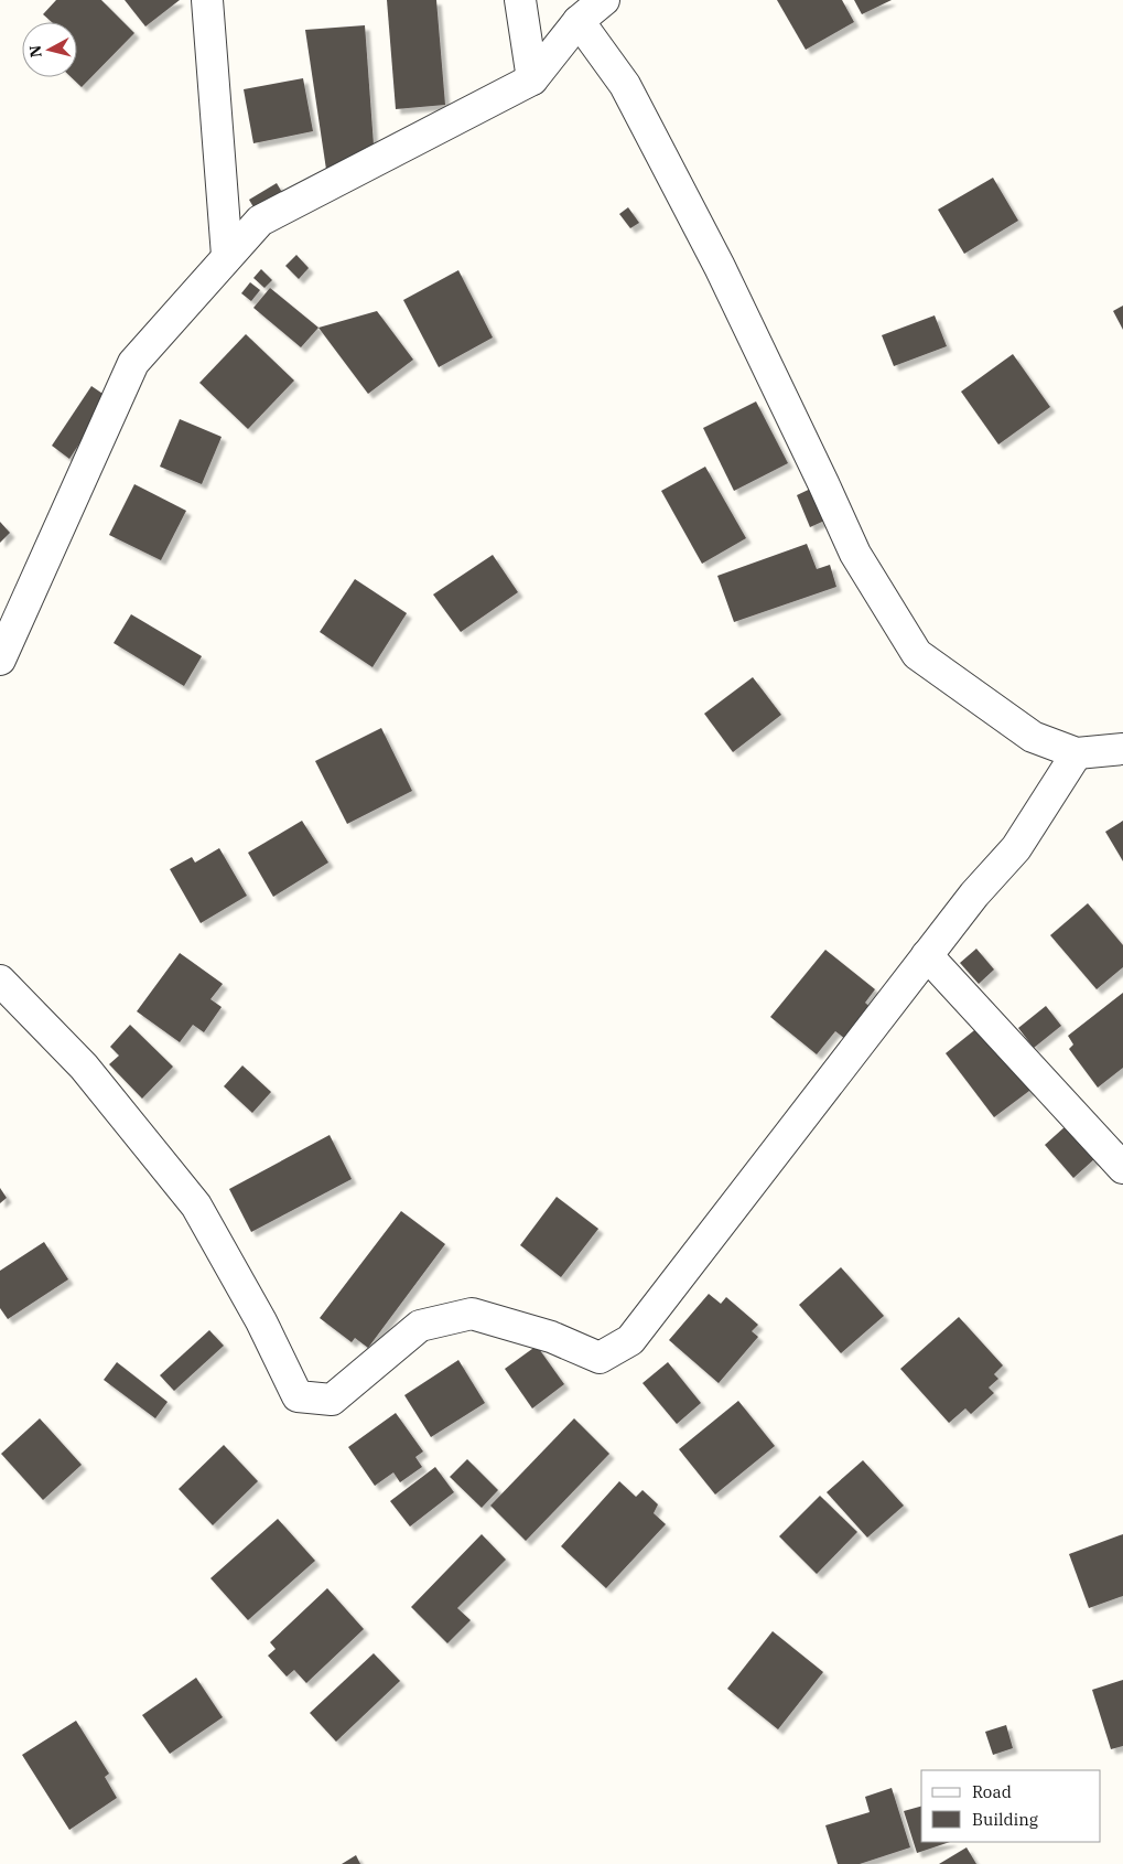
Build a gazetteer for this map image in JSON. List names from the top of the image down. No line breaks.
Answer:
{"legend":["Road","Building"],"north":"left"}
